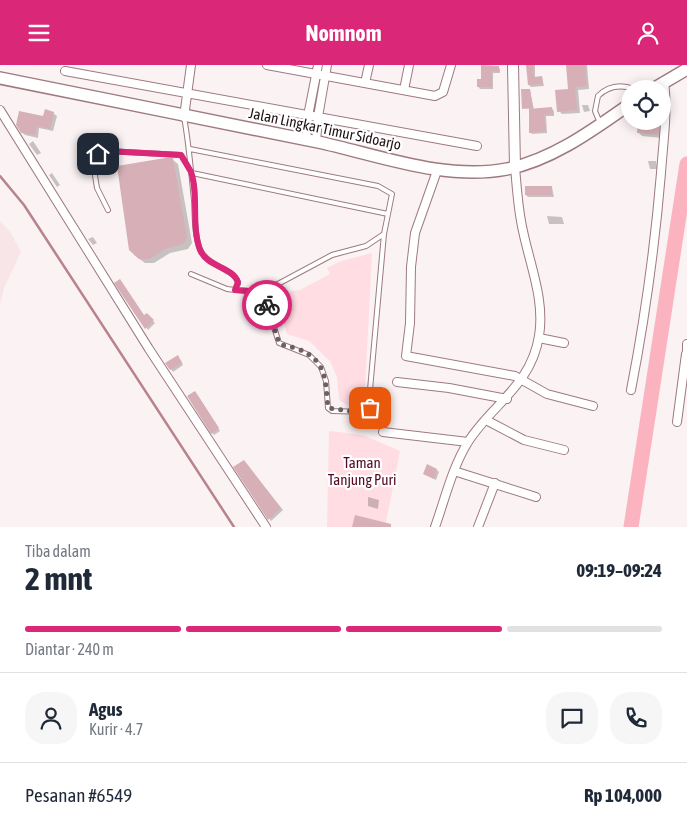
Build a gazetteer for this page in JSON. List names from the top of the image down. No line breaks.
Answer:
{"streets":{"main road":["Jalan Lingkar Timur Sidoarjo"]},"parks":["Taman Tanjung Puri"],"page":{"header":"Nomnom","heading":["2 mnt","Tiba dalam","09:19–09:24"],"panel":["Agus","Kurir · 4.7","Pesanan #6549","Rp 104,000"],"bar":"Diantar · 240 m"}}
